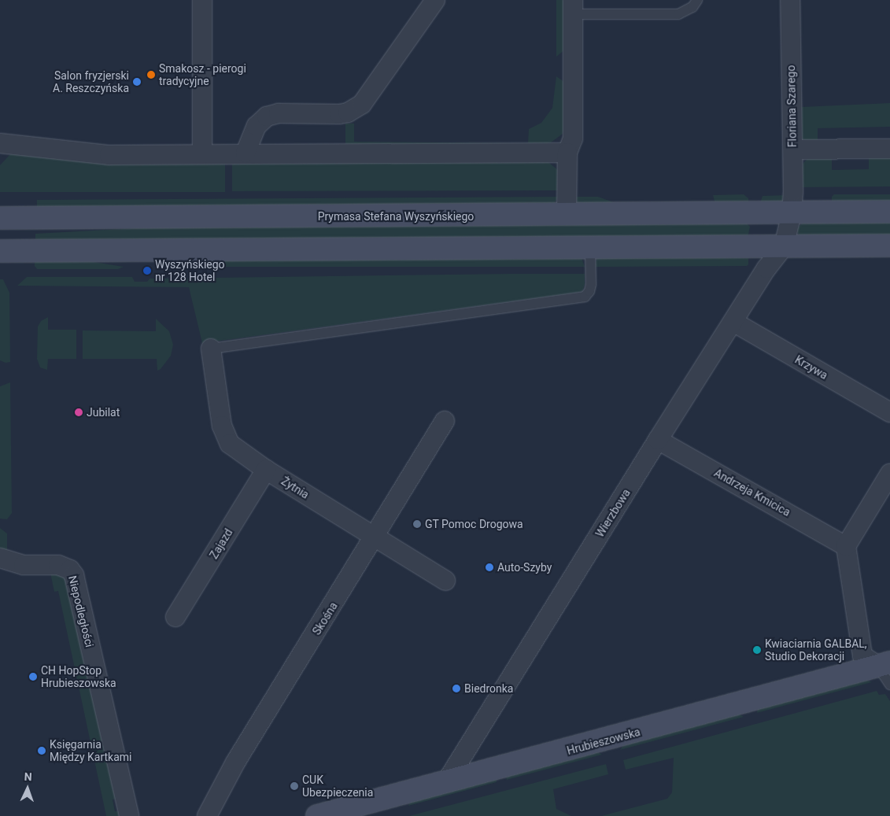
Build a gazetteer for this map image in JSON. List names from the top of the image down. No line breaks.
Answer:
{"streets":{"main road":["Prymasa Stefana Wyszyńskiego","Hrubieszowska"],"street":["Floriana Szarego","Krzywa","Żytnia","Andrzeja Kmicica","Wierzbowa","Zajazd","Niepodległości","Skośna"]},"crossings":[["Floriana Szarego","Prymasa Stefana Wyszyńskiego"],["Krzywa","Wierzbowa"],["Żytnia","Zajazd"],["Żytnia","Skośna"],["Andrzeja Kmicica","Wierzbowa"],["Wierzbowa","Hrubieszowska"]],"places":["Smakosz - pierogi tradycyjne","Salon fryzjerski A. Reszczyńska","Wyszyńskiego nr 128 Hotel","Jubilat","GT Pomoc Drogowa","Auto-Szyby","Kwiaciarnia GALBAL, Studio Dekoracji","CH HopStop Hrubieszowska","Biedronka","Księgarnia Między Kartkami","CUK Ubezpieczenia"],"north":"top"}
